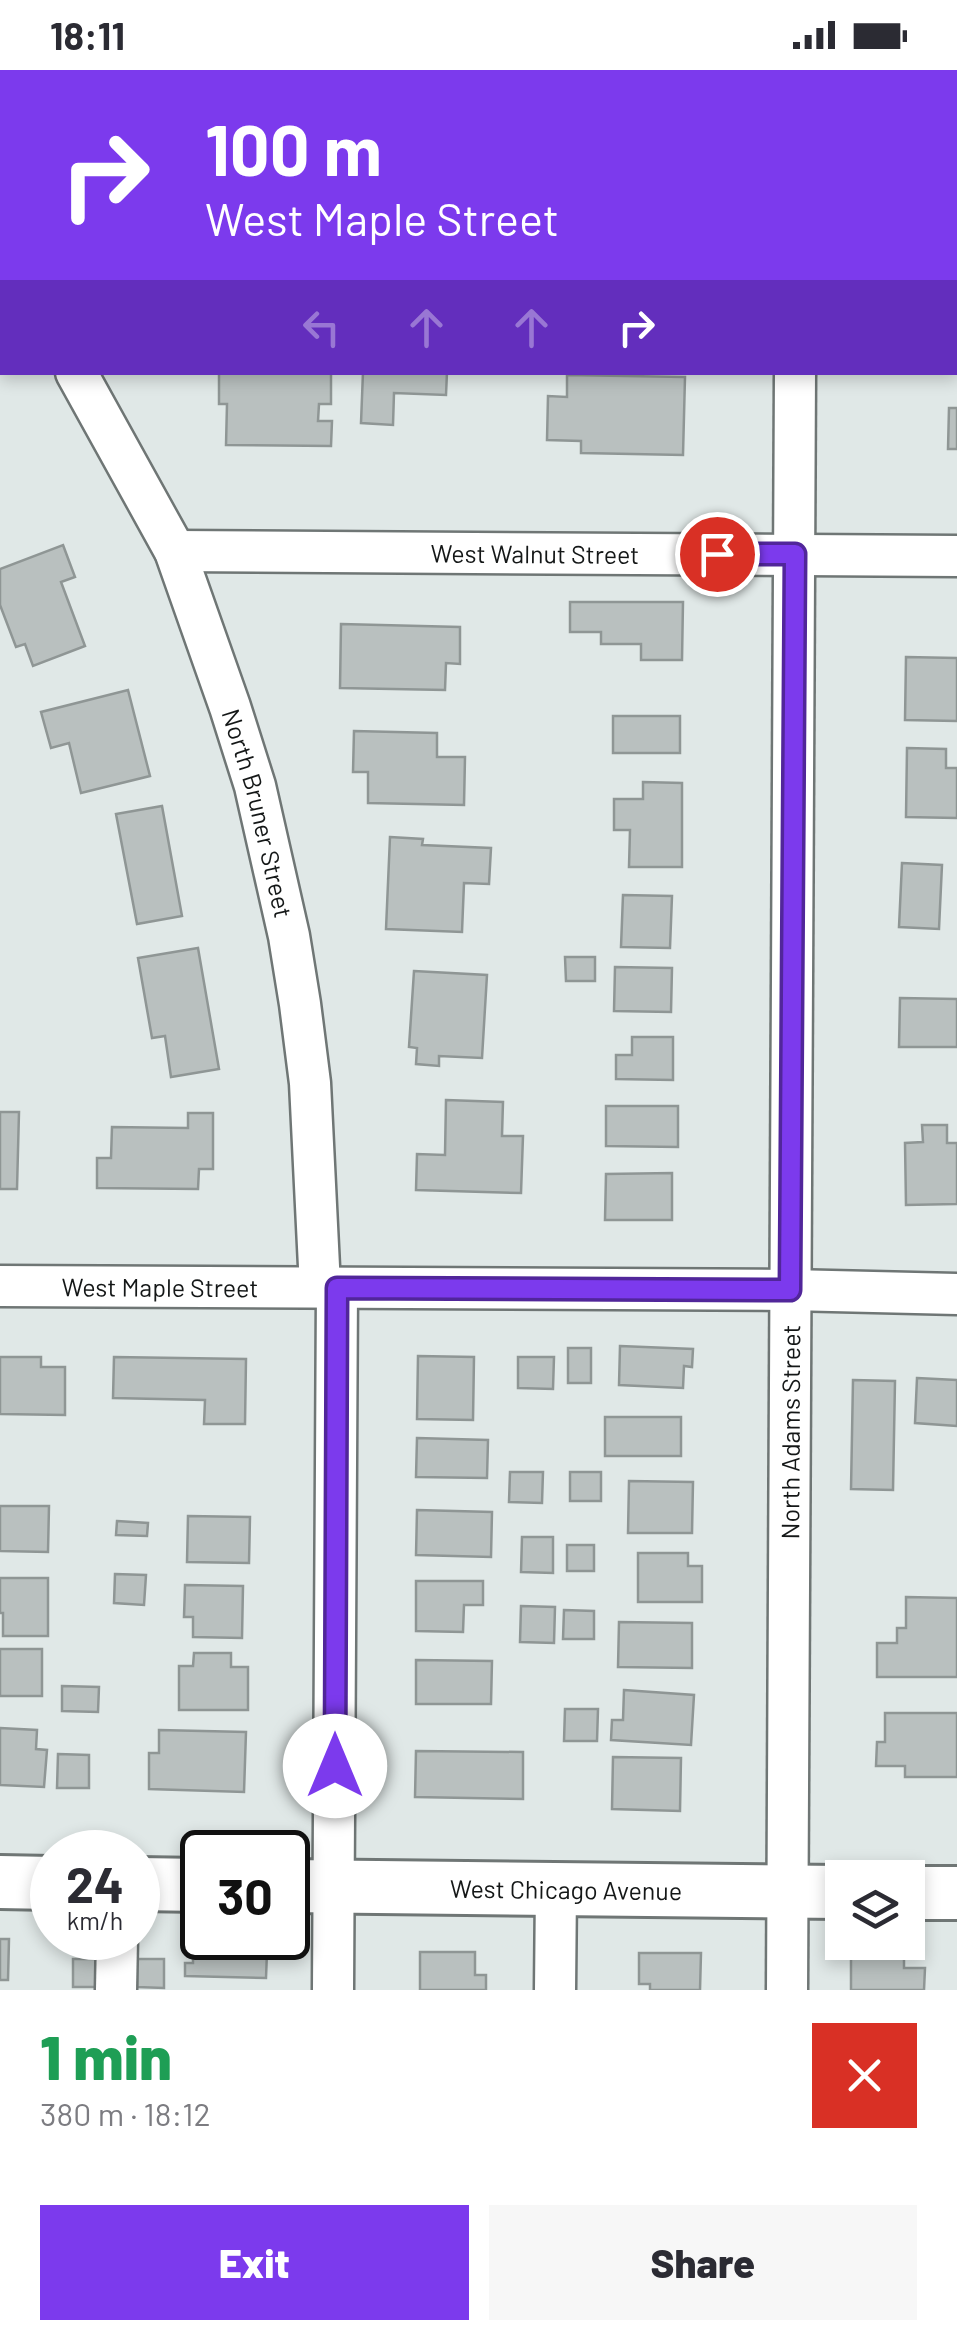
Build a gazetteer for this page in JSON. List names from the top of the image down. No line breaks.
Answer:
{"streets":{"main road":["West Chicago Avenue"],"street":["West Walnut Street","North Bruner Street","West Maple Street","North Adams Street"]},"crossings":[["West Walnut Street","North Bruner Street"],["West Walnut Street","North Adams Street"],["North Bruner Street","West Maple Street"],["North Bruner Street","West Chicago Avenue"],["West Maple Street","North Adams Street"],["North Adams Street","West Chicago Avenue"]],"page":{"status":"18:11","turn":["100 m","West Maple Street"],"speed":"24 km/h","limit":"30","heading":["1 min","380 m · 18:12"],"buttons":["Exit","Share"]}}
